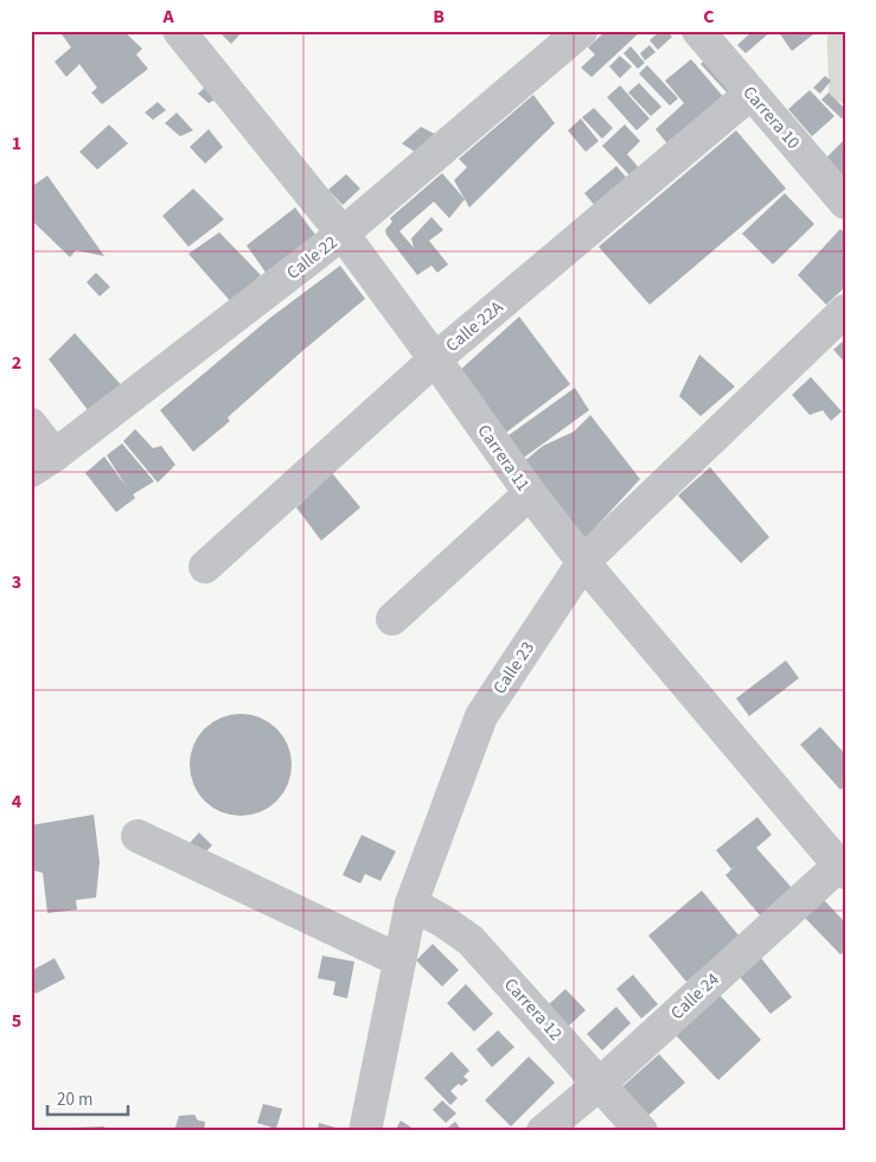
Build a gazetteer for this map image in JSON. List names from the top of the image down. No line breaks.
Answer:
{"streets":{"street":["Carrera 10","Calle 22","Calle 22A","Carrera 11","Calle 23","Calle 24","Carrera 12"]},"crossings":[["Carrera 10","Calle 22A"],["Calle 22","Carrera 11"],["Calle 22A","Carrera 11"],["Carrera 11","Calle 23"],["Carrera 11","Calle 24"],["Calle 23","Carrera 12"],["Calle 24","Carrera 12"]],"scale_bar":"20 m","grid":{"columns":["A","B","C"],"rows":["1","2","3","4","5"]}}
